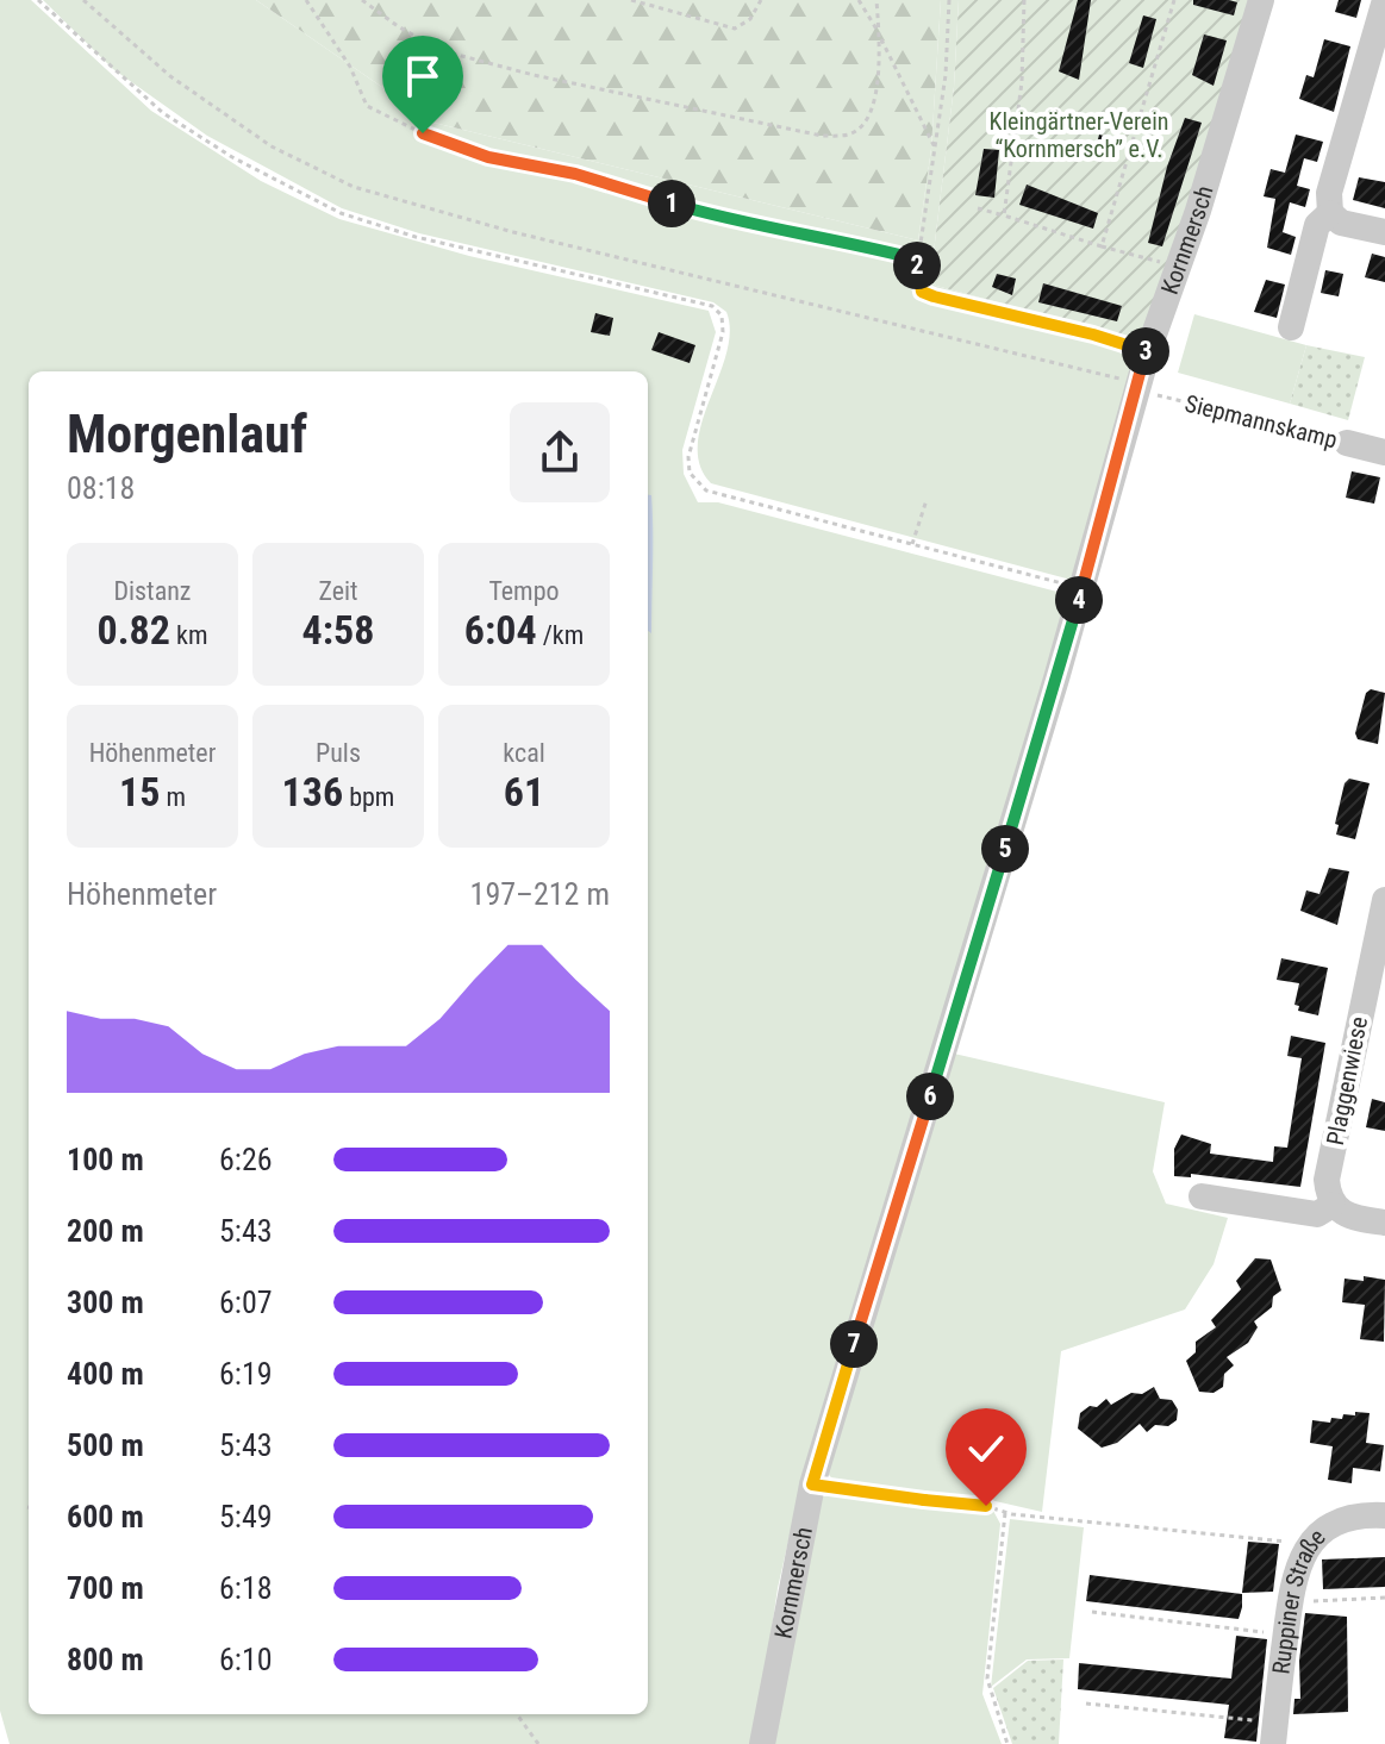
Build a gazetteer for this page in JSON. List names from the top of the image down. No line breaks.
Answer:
{"streets":{"street":["Kornmersch","Siepmannskamp","Plaggenwiese","Ruppiner Straße"]},"crossings":[["Kornmersch","Siepmannskamp"]],"parks":["Kleingärtner-Verein “Kornmersch” e.V."],"page":{"pins":["1","2","3","4","5","6","7"],"heading":["Morgenlauf","08:18"],"stats":[["Distanz","0.82 km"],["Zeit","4:58"],["Tempo","6:04 /km"],["Höhenmeter","15 m"],["Puls","136 bpm"],["kcal","61"]],"chart":["Höhenmeter","197–212 m"],"list":[{"name":"100 m","note":"6:26"},{"name":"200 m","note":"5:43"},{"name":"300 m","note":"6:07"},{"name":"400 m","note":"6:19"},{"name":"500 m","note":"5:43"},{"name":"600 m","note":"5:49"},{"name":"700 m","note":"6:18"},{"name":"800 m","note":"6:10"}]}}
